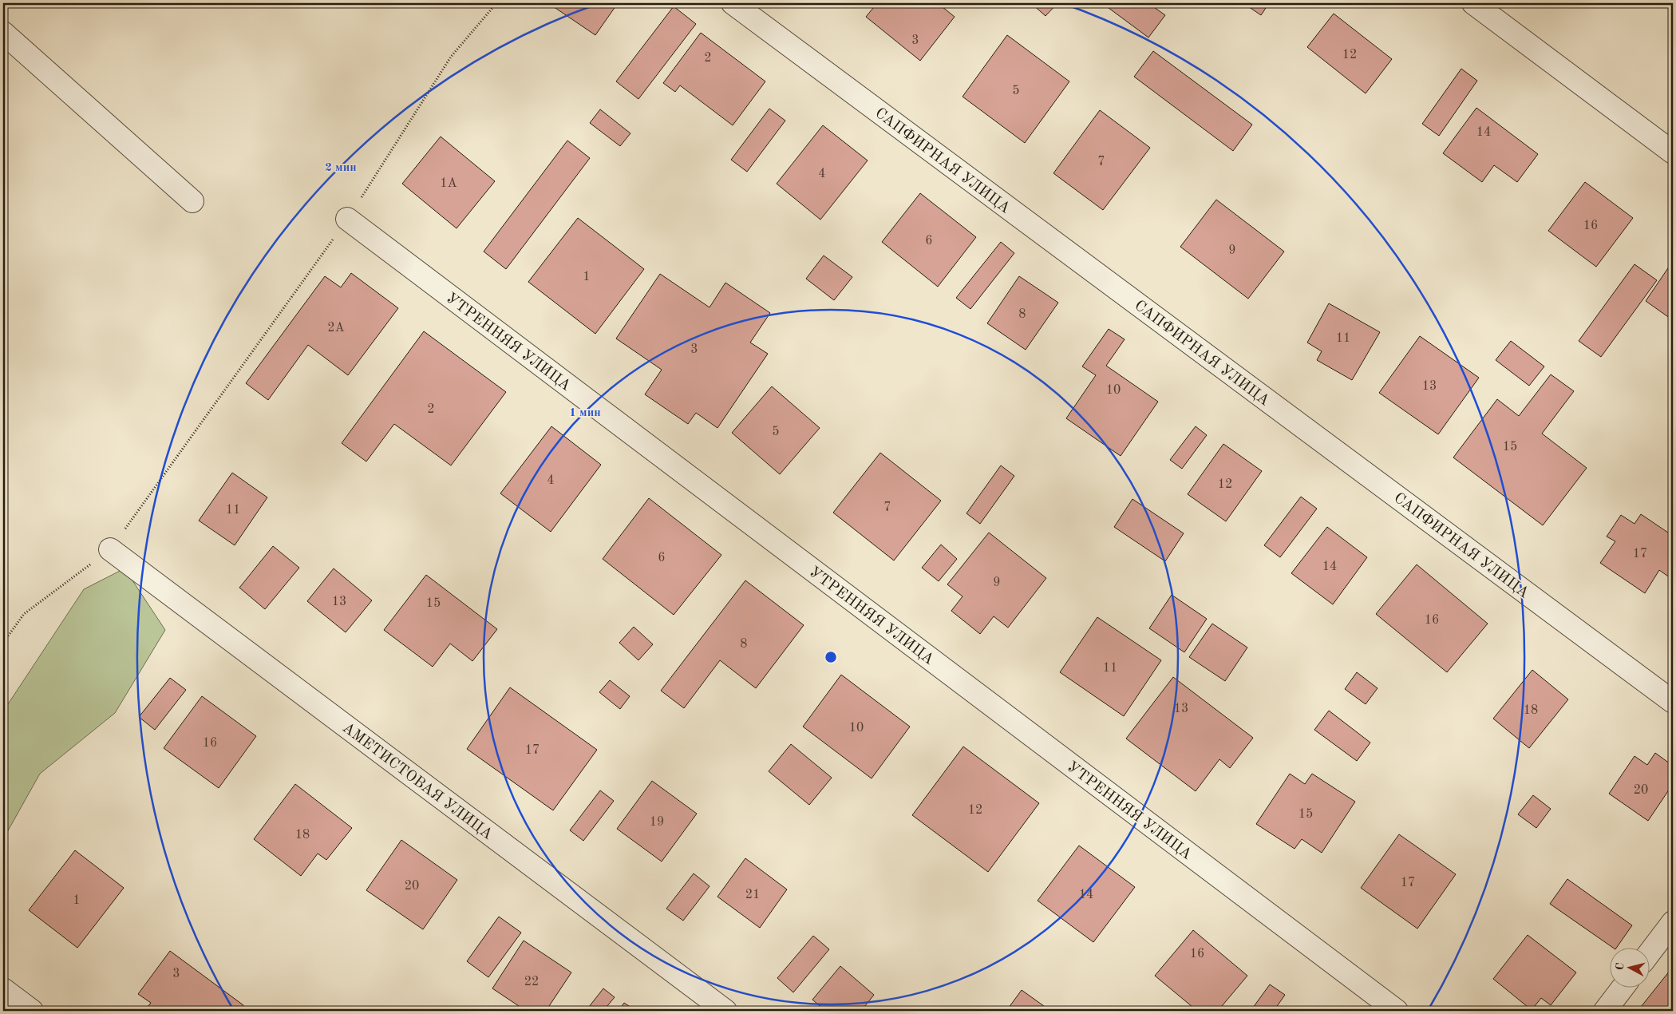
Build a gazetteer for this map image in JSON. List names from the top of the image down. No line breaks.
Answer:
{"streets":{"street":["САПФИРНАЯ УЛИЦА","УТРЕННЯЯ УЛИЦА","АМЕТИСТОВАЯ УЛИЦА"]},"house_numbers":["3","12","2","5","14","7","4","1А","16","6","9","1","8","2А","11","3","13","10","2","5","15","4","12","7","11","17","6","14","9","13","15","16","8","11","13","18","10","16","17","20","12","15","19","18","17","20","21","14","1","16","3","22"],"north":"left","rings":["2 мин","1 мин"]}
